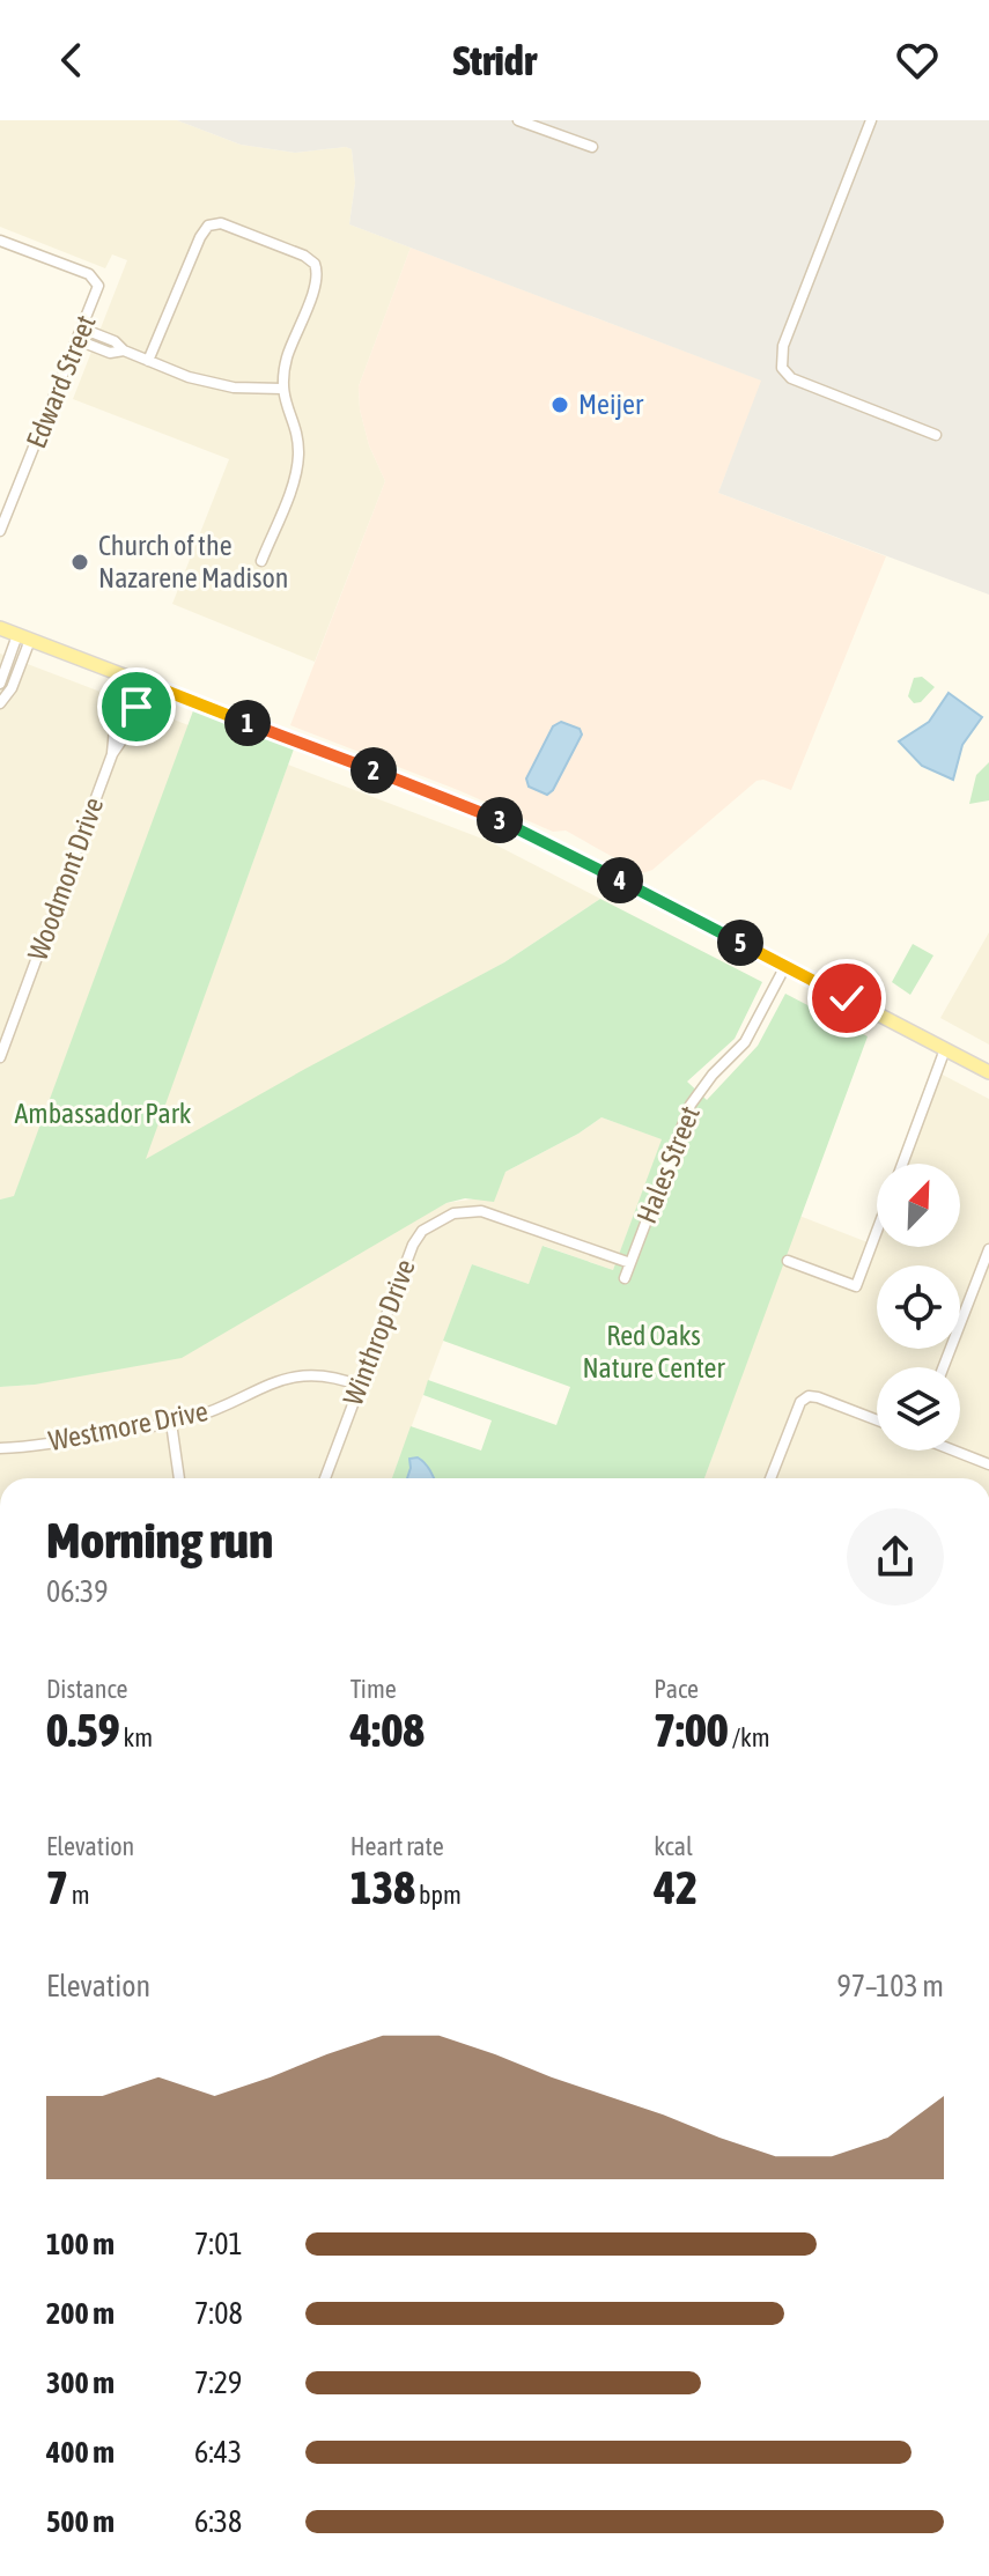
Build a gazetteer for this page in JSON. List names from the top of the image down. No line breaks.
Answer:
{"streets":{"street":["Edward Street","Woodmont Drive","Hales Street","Winthrop Drive","Westmore Drive"]},"crossings":[["Hales Street","Winthrop Drive"],["Winthrop Drive","Westmore Drive"]],"parks":["Ambassador Park","Red Oaks Nature Center"],"places":["Meijer","Church of the Nazarene Madison"],"north":"top right","page":{"header":"Stridr","pins":["1","2","3","4","5"],"heading":["Morning run","06:39"],"stats":[["Distance","0.59 km"],["Time","4:08"],["Pace","7:00 /km"],["Elevation","7 m"],["Heart rate","138 bpm"],["kcal","42"]],"chart":["Elevation","97–103 m"],"list":[{"name":"100 m","note":"7:01"},{"name":"200 m","note":"7:08"},{"name":"300 m","note":"7:29"},{"name":"400 m","note":"6:43"},{"name":"500 m","note":"6:38"}]}}
